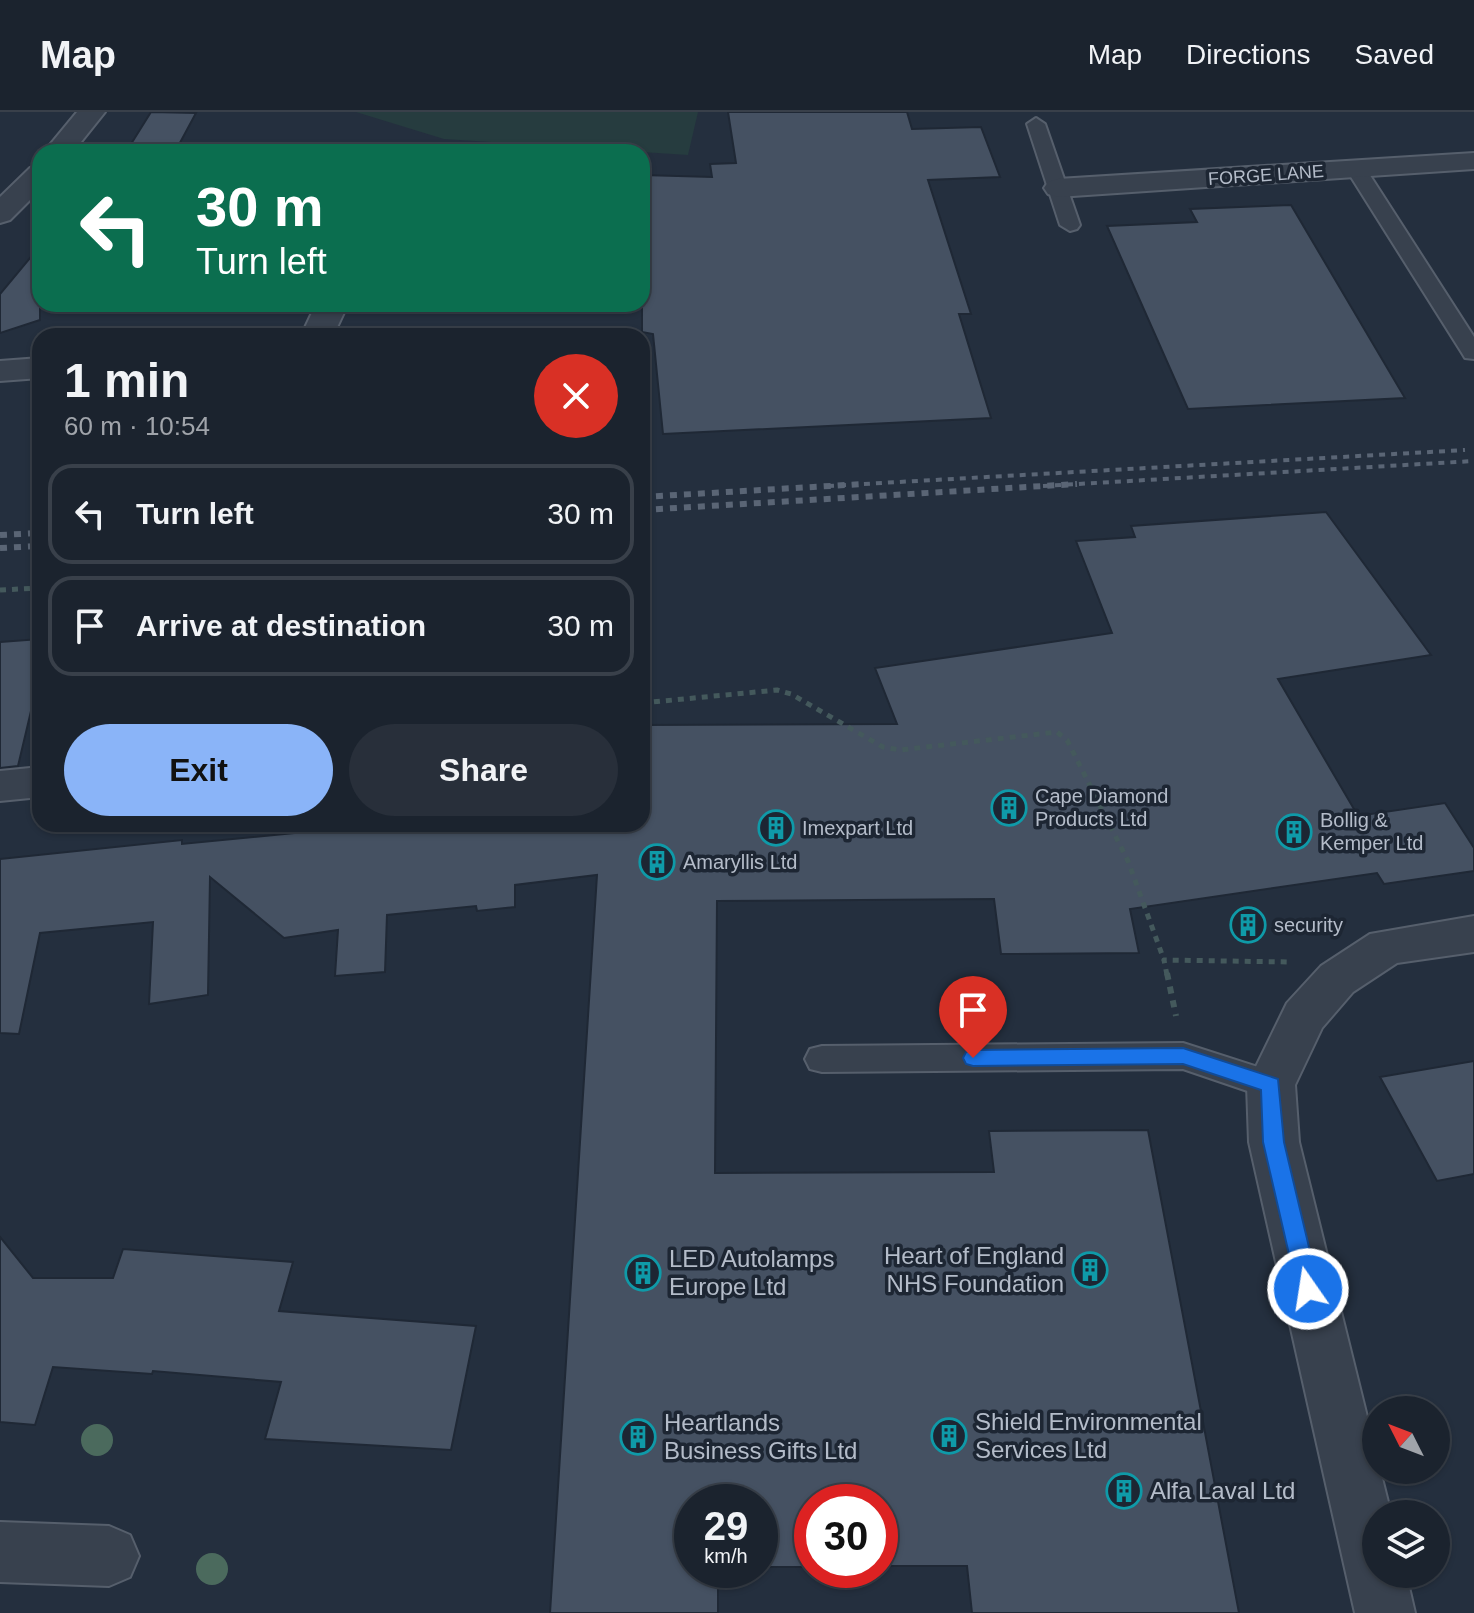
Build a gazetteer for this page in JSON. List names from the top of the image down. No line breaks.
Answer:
{"streets":{"street":["FORGE LANE"]},"places":{"building":["Cape Diamond Products Ltd","Imexpart Ltd","Bollig & Kemper Ltd","Amaryllis Ltd","security","Heart of England NHS Foundation","LED Autolamps Europe Ltd","Shield Environmental Services Ltd","Heartlands Business Gifts Ltd","Alfa Laval Ltd"]},"north":"top left","page":{"header":"Map","nav":["Map","Directions","Saved"],"turn":["30 m","Turn left"],"heading":["1 min","60 m · 10:54"],"list":[{"name":"Turn left","value":"30 m"},{"name":"Arrive at destination","value":"30 m"}],"buttons":["Exit","Share"],"speed":"29 km/h","limit":"30"}}
